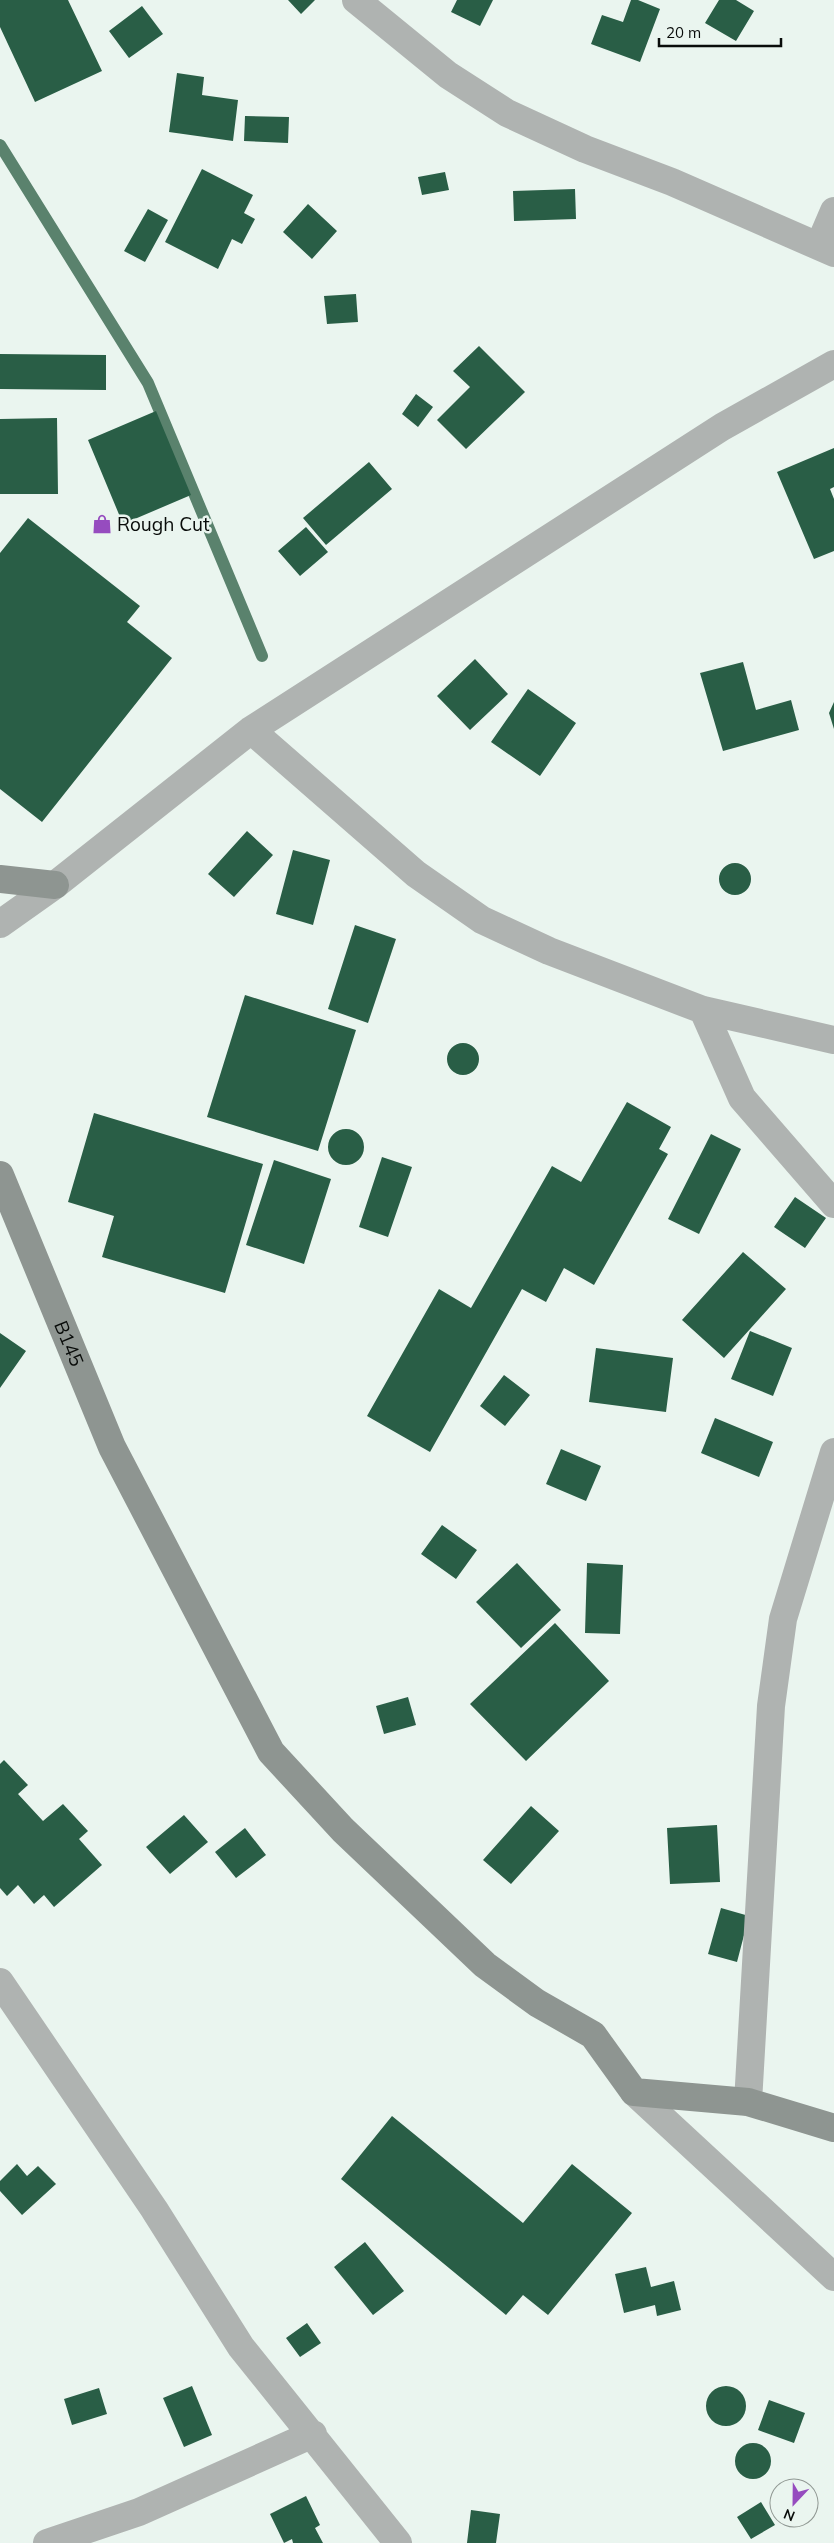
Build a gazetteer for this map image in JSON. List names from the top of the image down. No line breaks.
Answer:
{"streets":{"main road":["B145"]},"places":{"shop":["Rough Cut"]},"scale_bar":"20 m","north":"bottom"}
